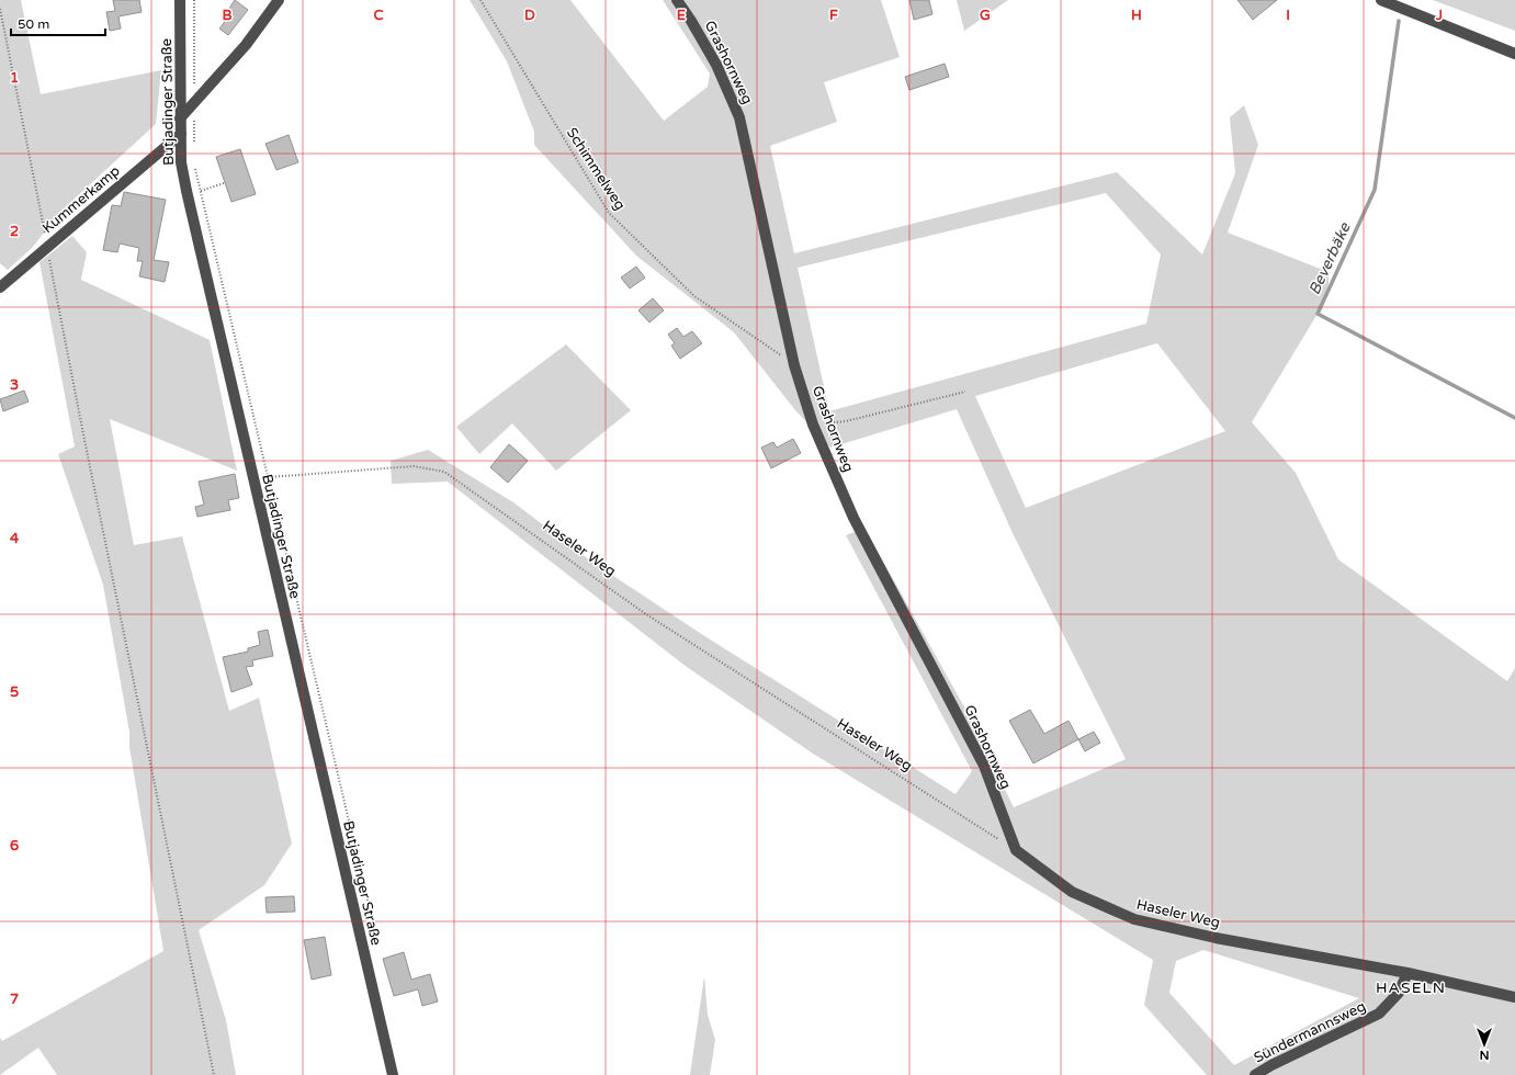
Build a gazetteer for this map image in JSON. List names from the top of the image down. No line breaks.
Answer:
{"streets":{"street":["Grashornweg","Butjadinger Straße","Kummerkamp","Haseler Weg","Sündermannsweg"],"path":["Schimmelweg"]},"crossings":[["Grashornweg","Schimmelweg"],["Grashornweg","Haseler Weg"],["Butjadinger Straße","Kummerkamp"],["Butjadinger Straße","Haseler Weg"],["Haseler Weg","Sündermannsweg"]],"districts":["HASELN"],"water":["Beverbäke"],"scale_bar":"50 m","north":"bottom","grid":{"columns":["B","C","D","E","F","G","H","I","J"],"rows":["1","2","3","4","5","6","7"]}}
